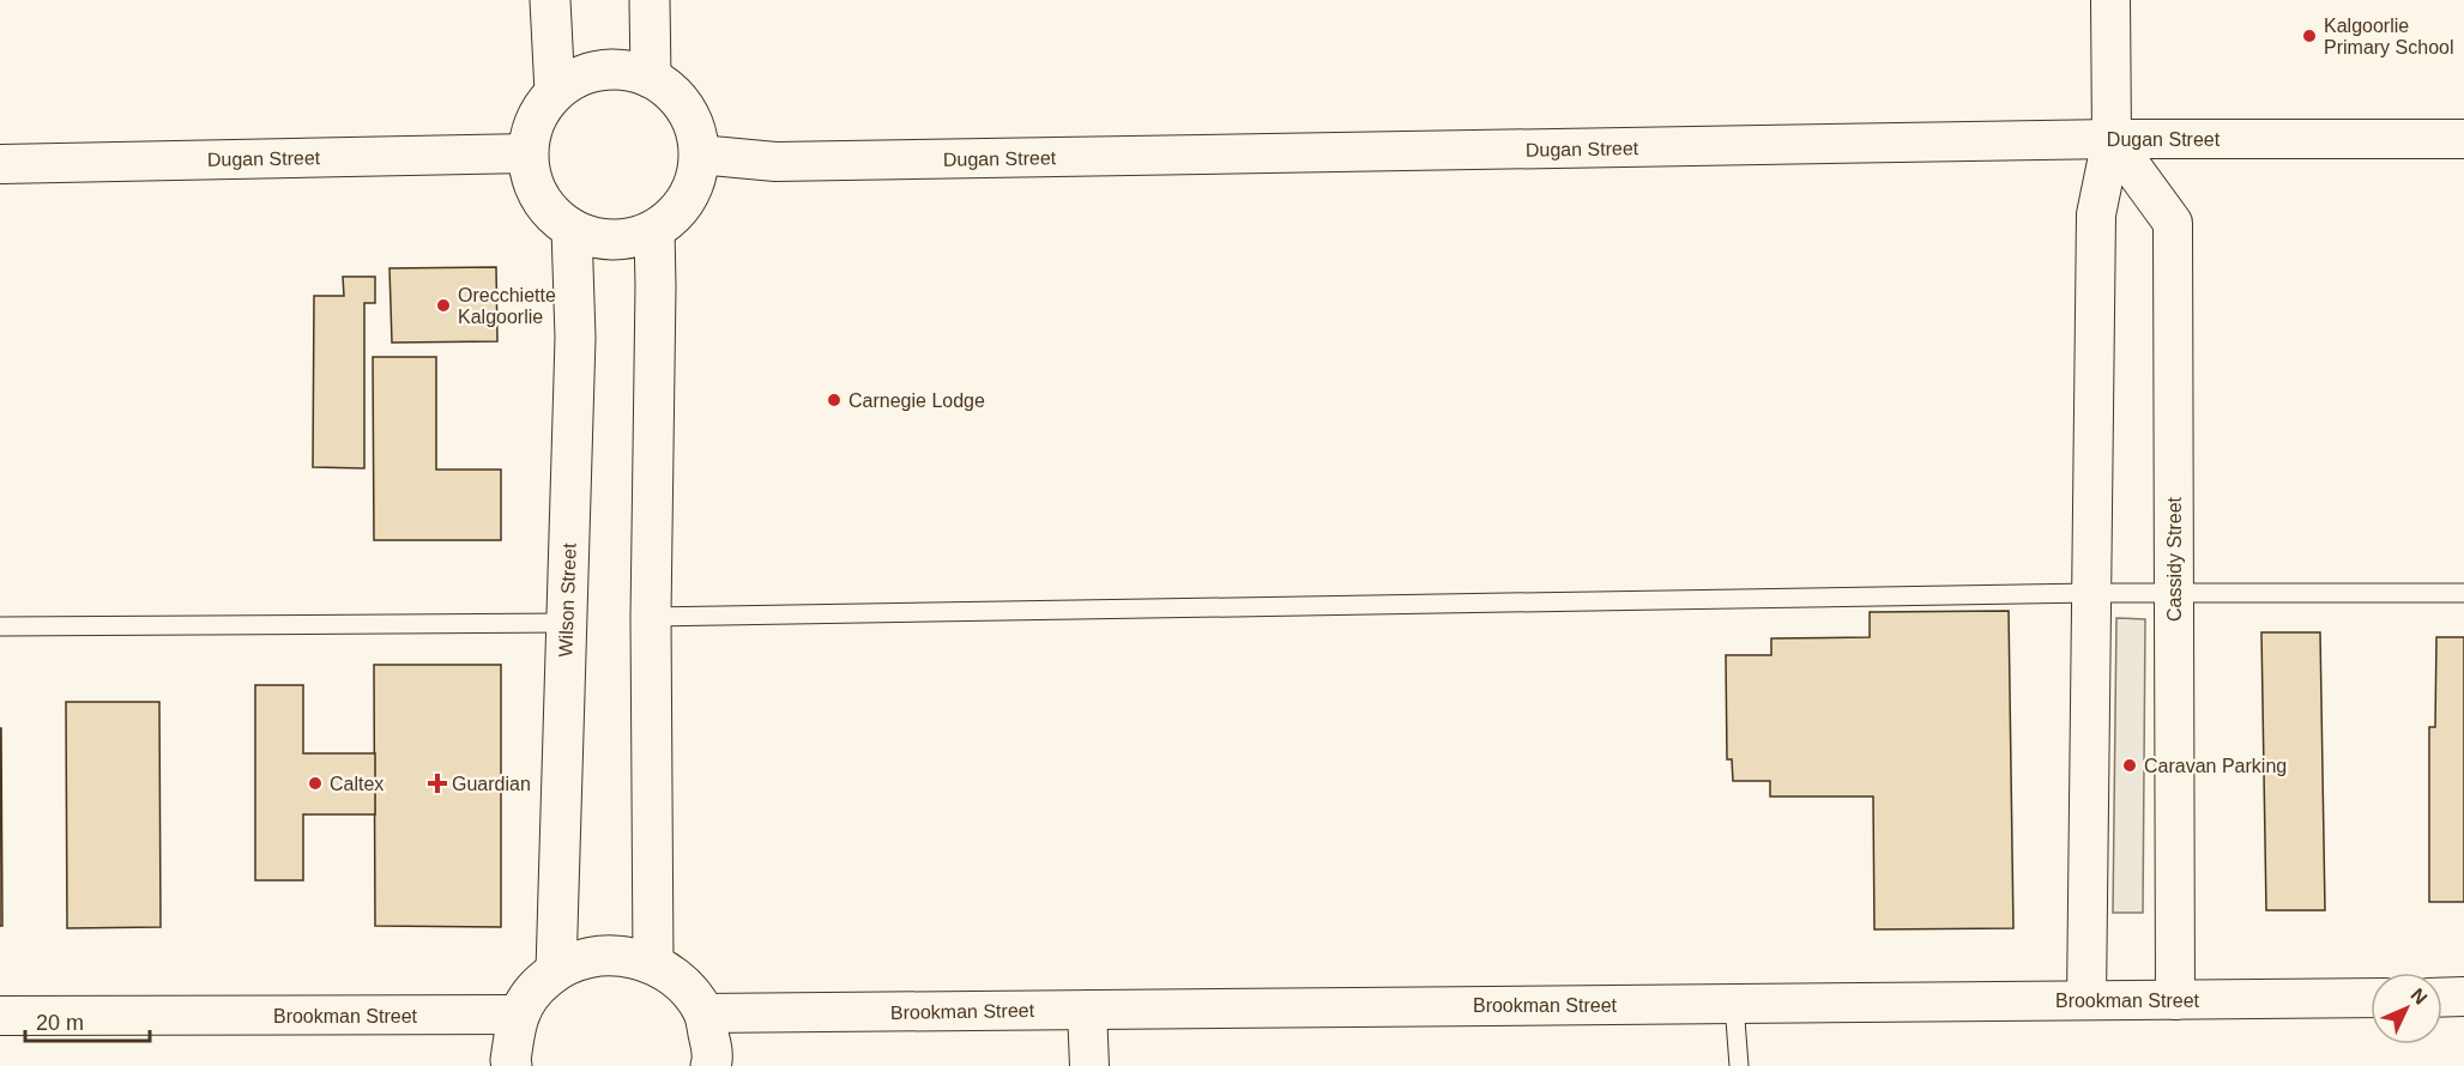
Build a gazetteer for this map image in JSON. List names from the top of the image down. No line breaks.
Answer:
{"streets":{"street":["Dugan Street","Cassidy Street","Wilson Street","Brookman Street"]},"crossings":[["Dugan Street","Cassidy Street"],["Dugan Street","Wilson Street"],["Cassidy Street","Brookman Street"]],"places":{"other":["Kalgoorlie Primary School","Orecchiette Kalgoorlie","Carnegie Lodge","Caravan Parking","Caltex"],"health":["Guardian"]},"scale_bar":"20 m","north":"top right"}
